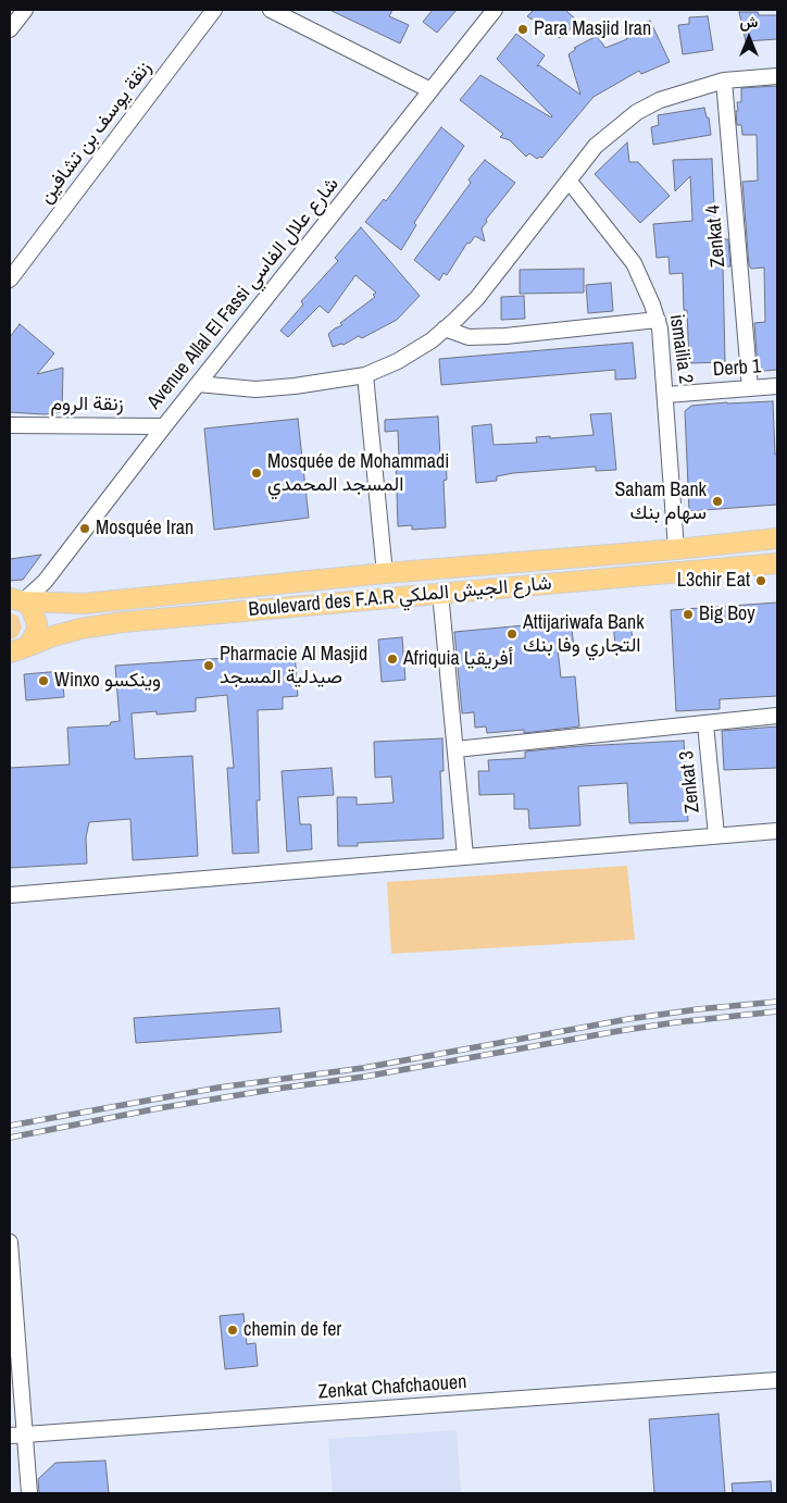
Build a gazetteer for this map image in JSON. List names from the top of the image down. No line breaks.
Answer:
{"streets":{"main road":["Boulevard des F.A.R شارع الجيش الملكي"],"street":["زنقة يوسف بن تشافين","Zenkat 4","Avenue Allal El Fassi شارع علال الفاسي","ismailia 2","Derb 1","زنقة الروم","Zenkat 3","Zenkat Chafchaouen"]},"crossings":[["Zenkat 4","Derb 1"],["Avenue Allal El Fassi شارع علال الفاسي","زنقة الروم"],["Avenue Allal El Fassi شارع علال الفاسي","Boulevard des F.A.R شارع الجيش الملكي"],["ismailia 2","Derb 1"],["ismailia 2","Boulevard des F.A.R شارع الجيش الملكي"]],"places":["Para Masjid Iran","Mosquée de Mohammadi المسجد المحمدي","Saham Bank سهام بنك","Mosquée Iran","L3chir Eat","Big Boy","Attijariwafa Bank التجاري وفا بنك","Afriquia أفريقيا","Pharmacie Al Masjid صيدلية المسجد","Winxo وينكسو","chemin de fer"],"north":"top"}
